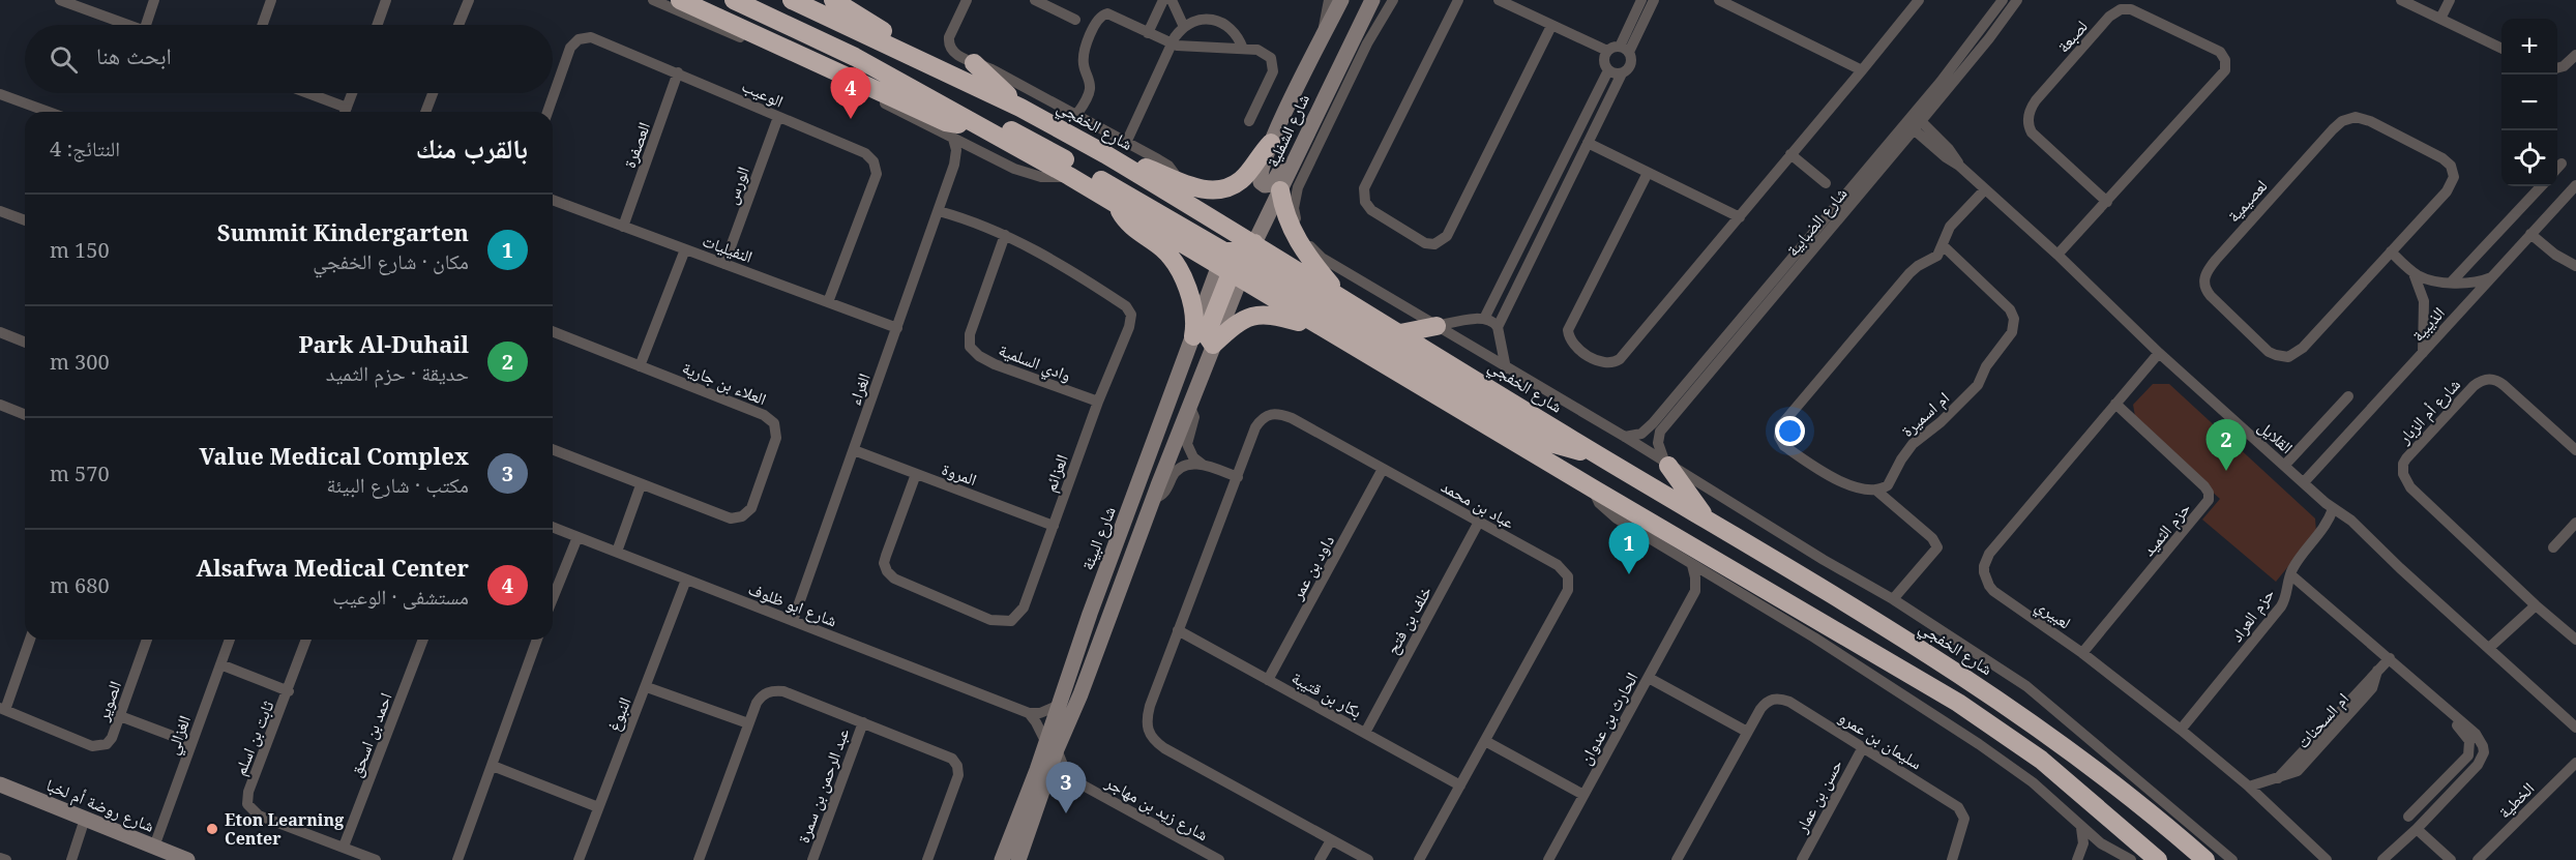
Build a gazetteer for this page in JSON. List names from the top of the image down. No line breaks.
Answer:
{"streets":{"highway":["شارع الخفجي"],"street":["لصبعة","الوعيب","شارع الشفلية","العصفرة","الورس","لعصيمية","شارع الضبابية","النفيليات","الذيبية","وادي السلمية","العلاء بن جارية","الغراء","شارع أم الزبار","ام اسميرة","القلايل","العزائم","المروة","عباد بن محمد","حزم الثميد","شارع البيئة","داود بن عمر","شارع ابو ظلوف","لعبيري","حزم العراد","خلف بن فتح","بكار بن قتيبة","الصوير","النبوغ","الحارث بن عدوان","ام السحنات","الغزالي","احمد بن اسحق","ثابت بن اسلم","سليمان بن عمرو","عبد الرحمن بن سمرة","حسن بن عمار","الخطية","شارع روضة أم لخبا","شارع زيد بن مهاجر"]},"crossings":[["لصبعة","القلايل"],["الوعيب","العصفرة"],["الوعيب","الورس"],["الوعيب","النفيليات"],["شارع الخفجي","شارع الشفلية"],["شارع الخفجي","شارع الضبابية"],["العصفرة","النفيليات"],["الورس","النفيليات"],["شارع الضبابية","القلايل"],["النفيليات","الغراء"],["الذيبية","القلايل"],["وادي السلمية","العزائم"],["الغراء","العزائم"],["الغراء","المروة"],["الغراء","شارع ابو ظلوف"],["القلايل","لعبيري"],["القلايل","حزم العراد"],["العزائم","المروة"],["عباد بن محمد","داود بن عمر"],["عباد بن محمد","خلف بن فتح"],["عباد بن محمد","بكار بن قتيبة"],["حزم الثميد","لعبيري"],["شارع البيئة","شارع زيد بن مهاجر"],["داود بن عمر","بكار بن قتيبة"],["شارع ابو ظلوف","النبوغ"],["لعبيري","حزم العراد"],["لعبيري","ام السحنات"],["خلف بن فتح","بكار بن قتيبة"],["الغزالي","ثابت بن اسلم"],["الغزالي","شارع روضة أم لخبا"],["احمد بن اسحق","ثابت بن اسلم"],["سليمان بن عمرو","حسن بن عمار"]],"places":["Eton Learning Center"],"page":{"map_buttons":["+","−"],"search":"ابحث هنا","pins":["4","2","1","3"],"heading":["بالقرب منك","النتائج: 4"],"list":[{"mark":"1","name":"Summit Kindergarten","note":"مكان · شارع الخفجي","value":"150 m"},{"mark":"2","name":"Park Al-Duhail","note":"حديقة · حزم الثميد","value":"300 m"},{"mark":"3","name":"Value Medical Complex","note":"مكتب · شارع البيئة","value":"570 m"},{"mark":"4","name":"Alsafwa Medical Center","note":"مستشفى · الوعيب","value":"680 m"}]}}
